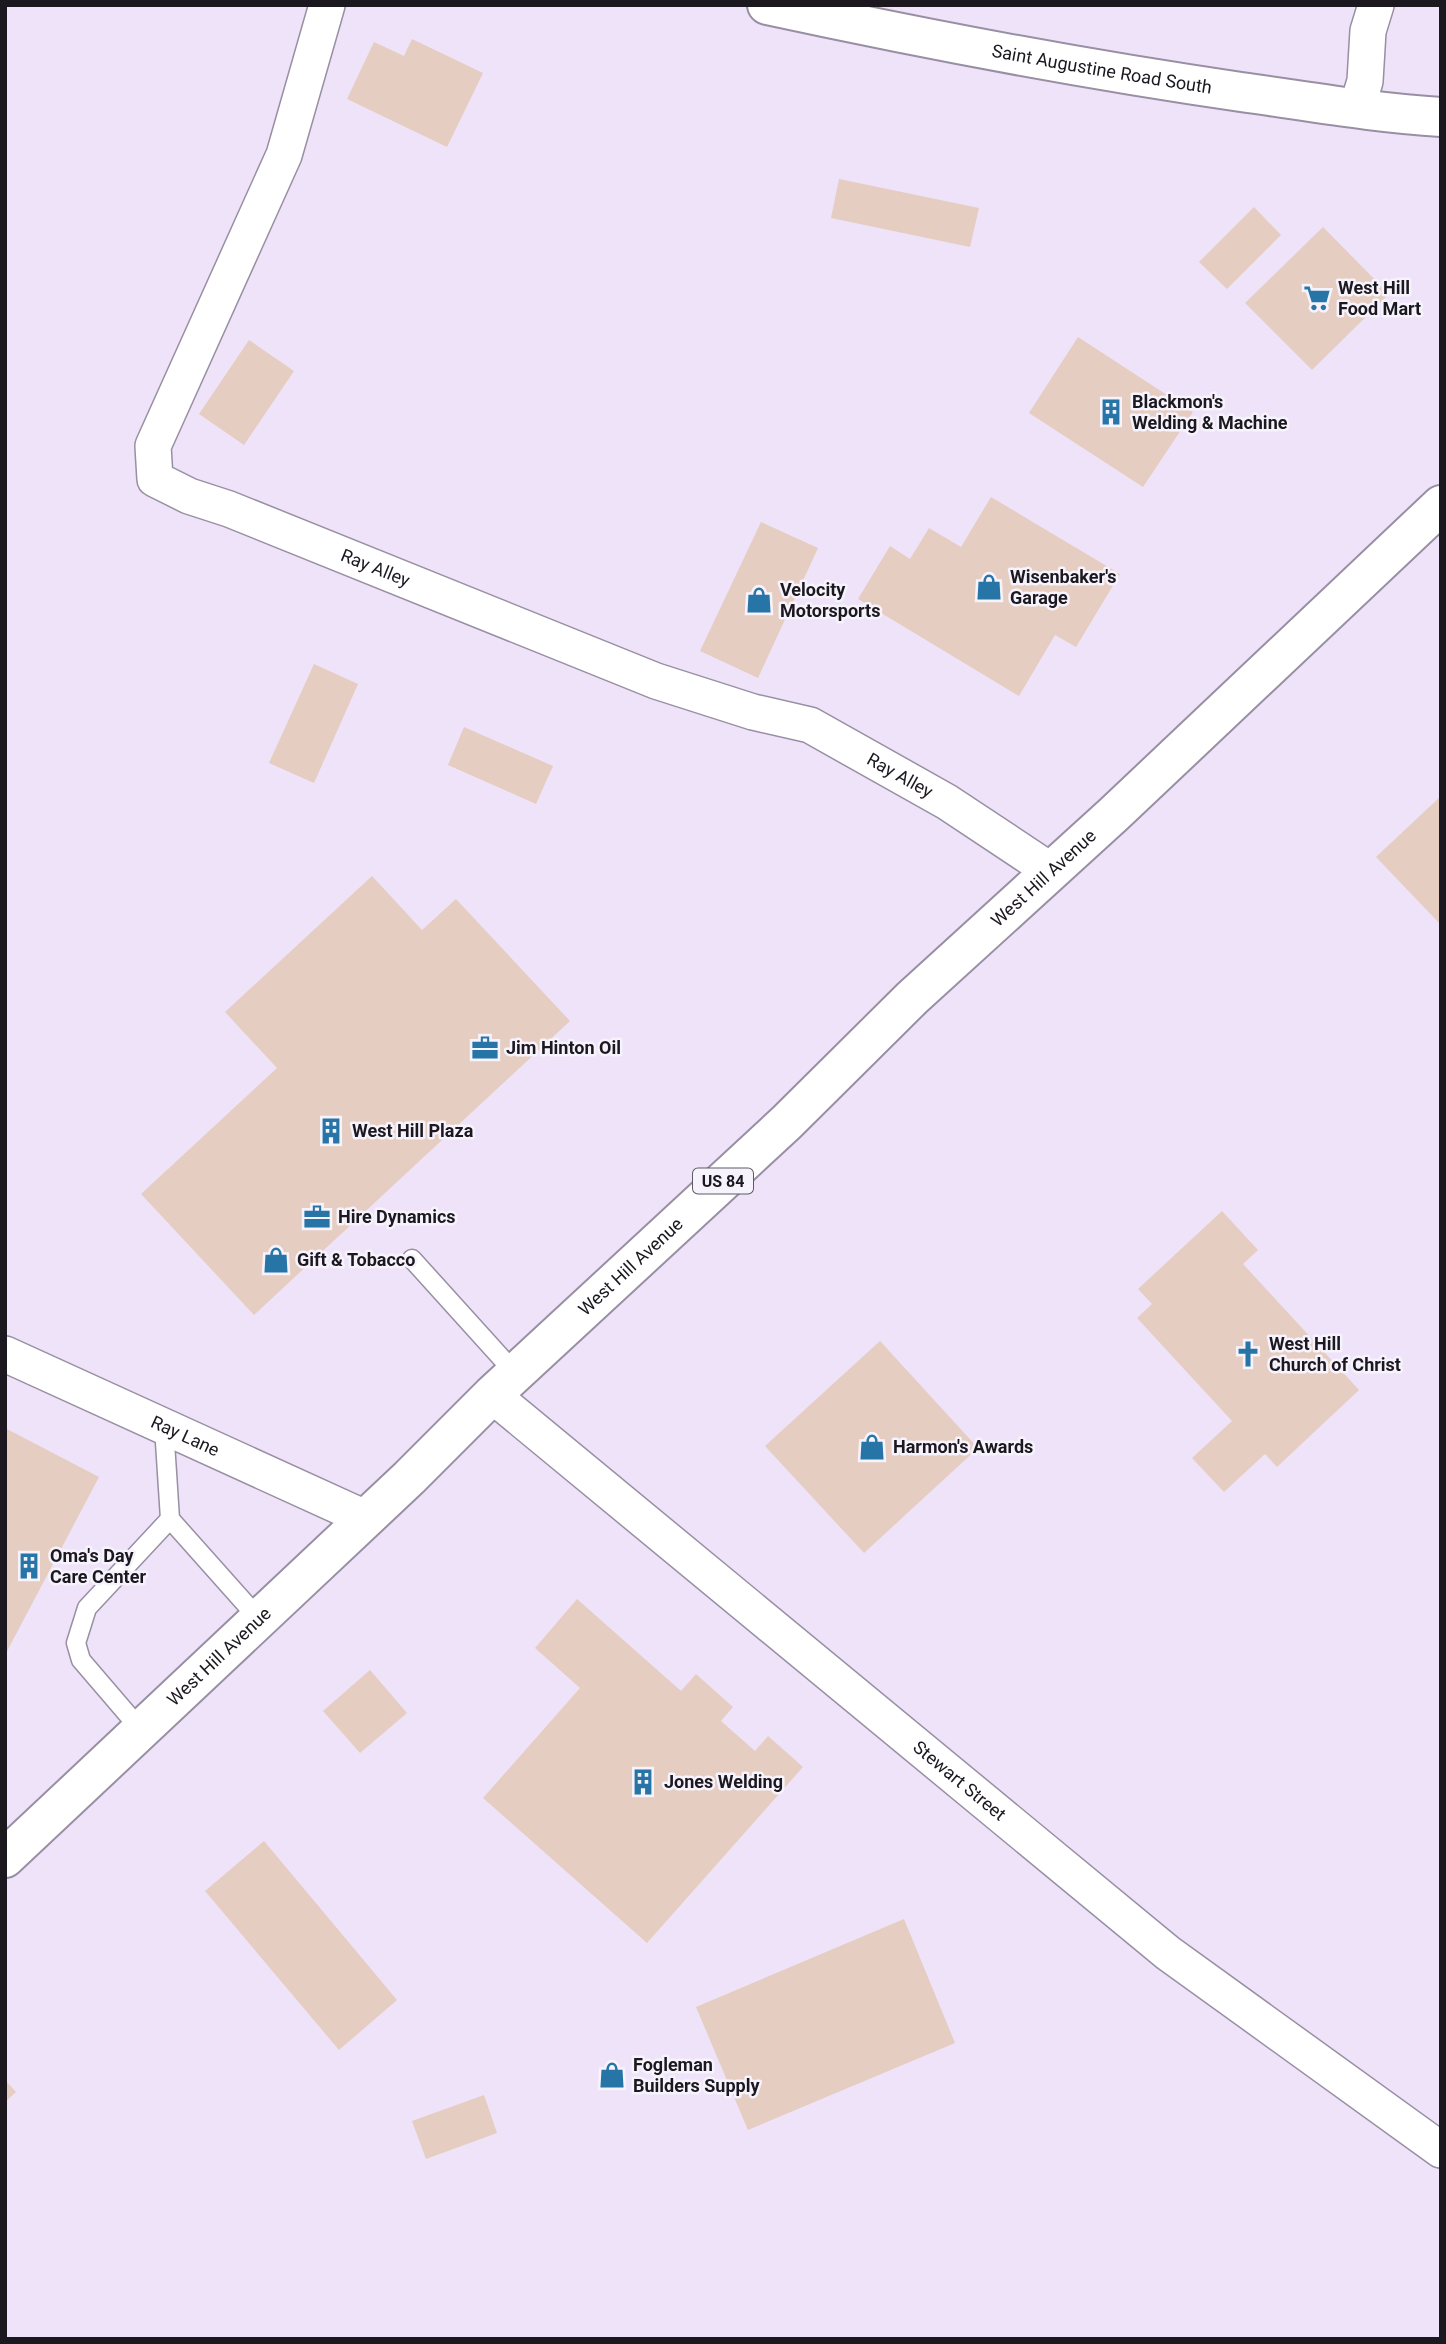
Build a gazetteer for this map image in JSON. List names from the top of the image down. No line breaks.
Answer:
{"streets":{"main road":["Saint Augustine Road South","West Hill Avenue","US 84"],"street":["Ray Alley","Ray Lane","Stewart Street"]},"crossings":[["Ray Alley","West Hill Avenue"],["West Hill Avenue","Ray Lane"],["West Hill Avenue","Stewart Street"]],"places":{"supermarket":["West Hill Food Mart"],"building":["Blackmon's Welding & Machine","West Hill Plaza","Oma's Day Care Center","Jones Welding"],"shop":["Wisenbaker's Garage","Velocity Motorsports","Gift & Tobacco","Harmon's Awards","Fogleman Builders Supply"],"office":["Jim Hinton Oil","Hire Dynamics"],"church":["West Hill Church of Christ"]}}
